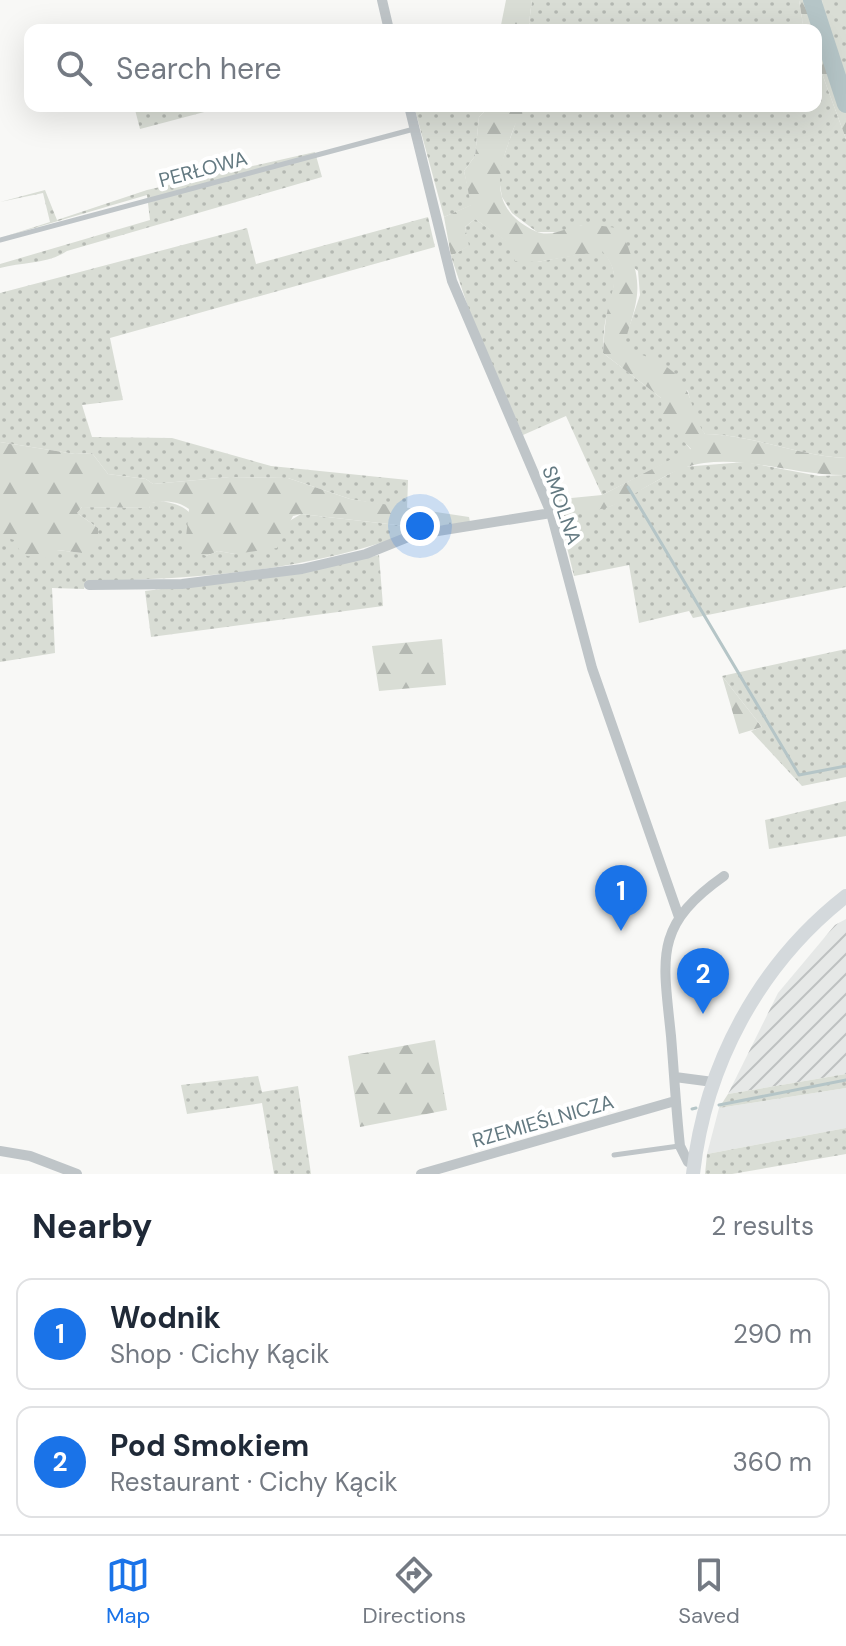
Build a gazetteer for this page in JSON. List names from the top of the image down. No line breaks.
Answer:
{"streets":{"street":["SMOLNA","RZEMIEŚLNICZA"],"lane":["PERŁOWA"]},"crossings":[["PERŁOWA","SMOLNA"]],"page":{"search":"Search here","pins":["1","2"],"heading":["Nearby","2 results"],"list":[{"mark":"1","name":"Wodnik","note":"Shop · Cichy Kącik","value":"290 m"},{"mark":"2","name":"Pod Smokiem","note":"Restaurant · Cichy Kącik","value":"360 m"}],"nav":["Map","Directions","Saved"]}}
